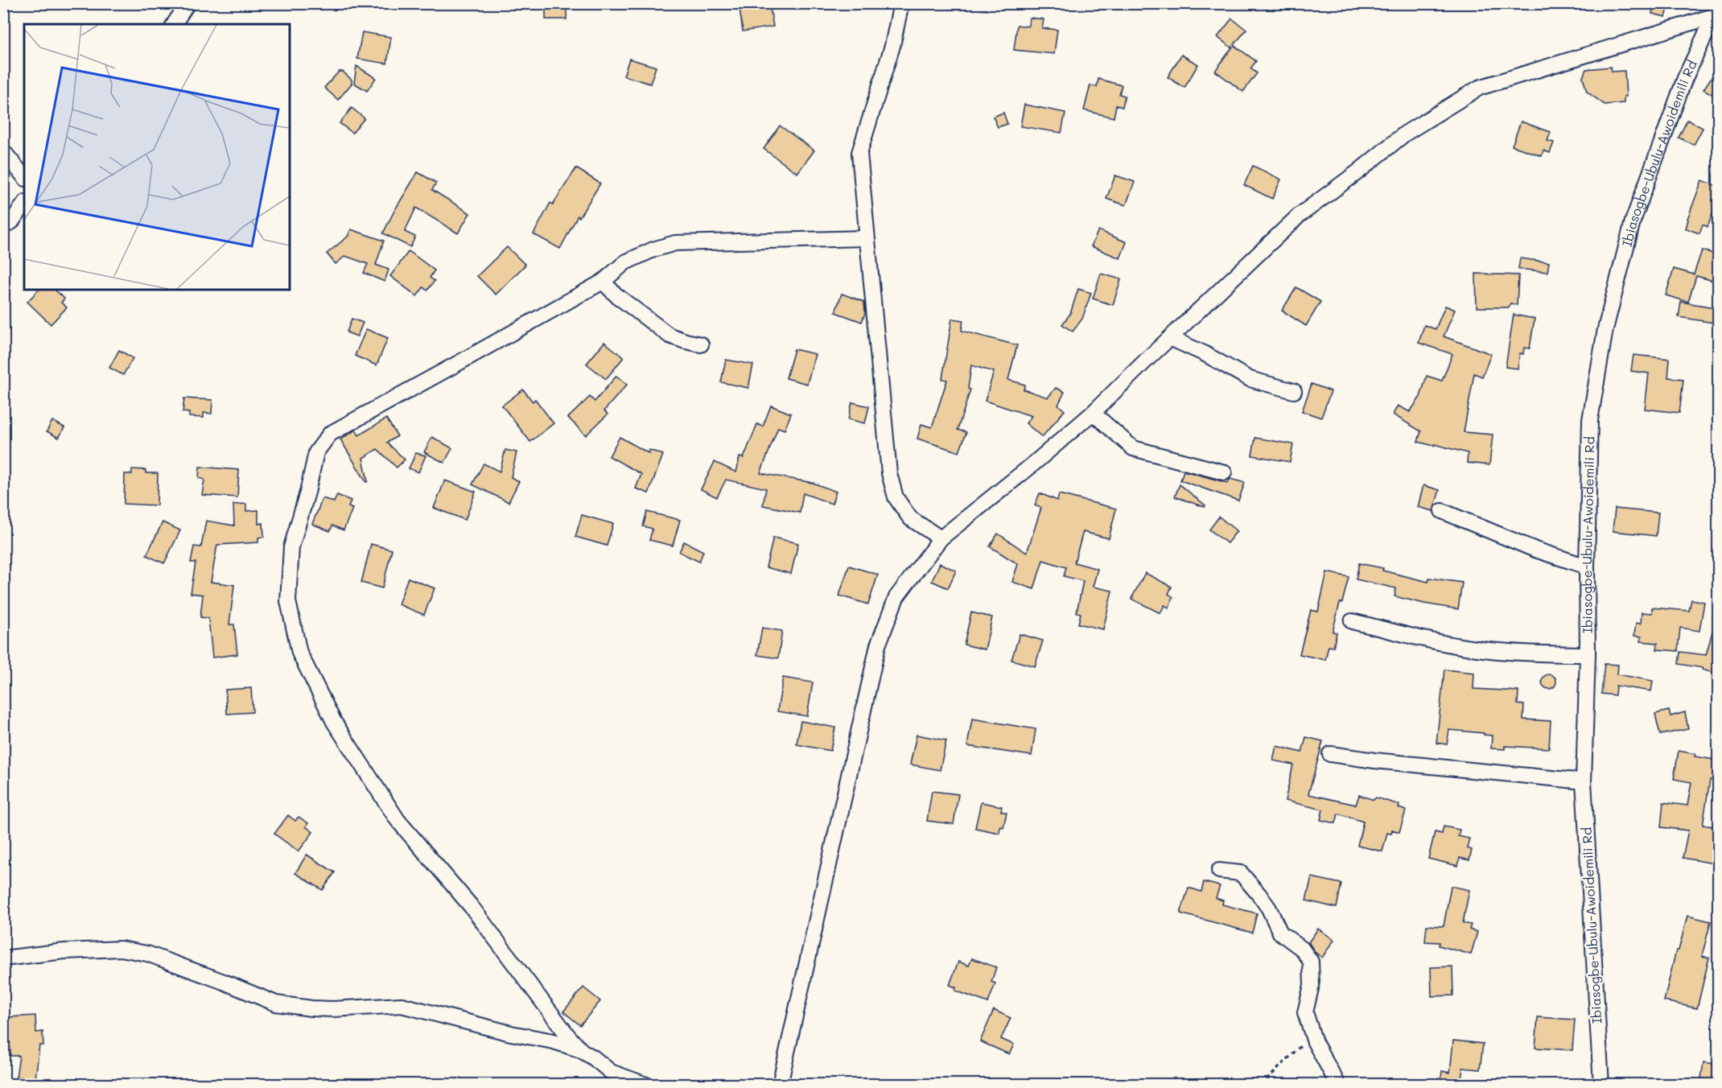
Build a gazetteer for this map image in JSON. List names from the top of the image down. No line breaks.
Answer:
{"streets":{"street":["Ibiasogbe-Ubulu-Awoidemili Rd"]}}
